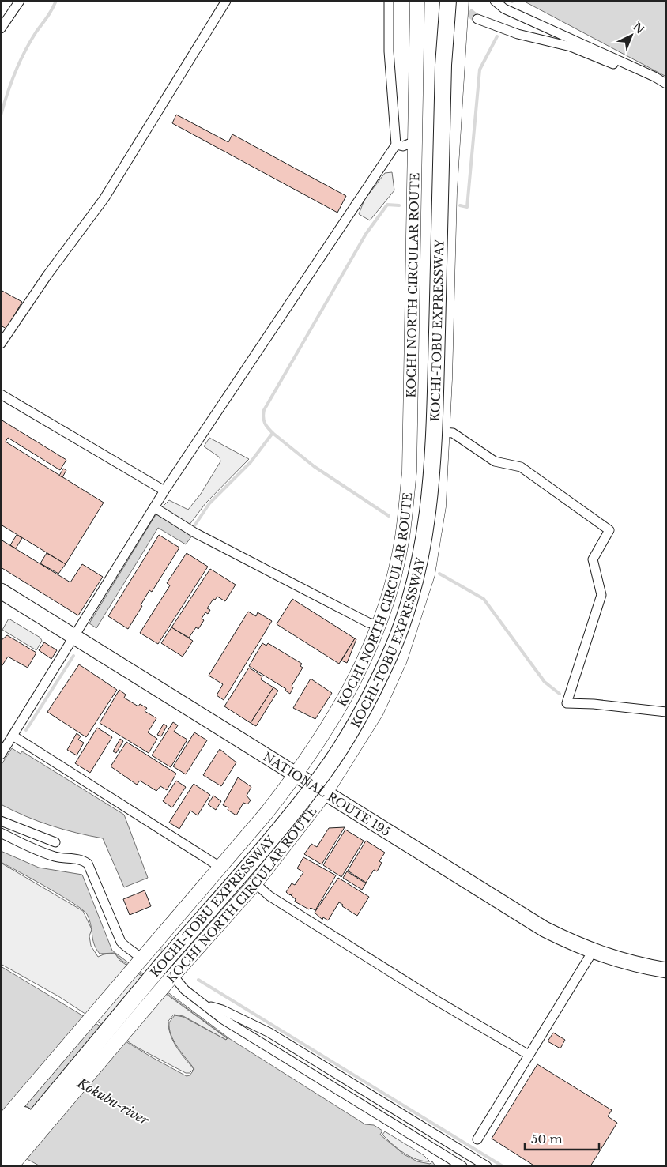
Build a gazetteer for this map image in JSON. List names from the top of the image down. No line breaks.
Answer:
{"streets":{"highway":["KOCHI-TOBU EXPRESSWAY","NATIONAL ROUTE 195"],"main road":["KOCHI NORTH CIRCULAR ROUTE"]},"crossings":[["KOCHI NORTH CIRCULAR ROUTE","NATIONAL ROUTE 195"]],"water":["Kokubu-river"],"scale_bar":"50 m","north":"top right"}
